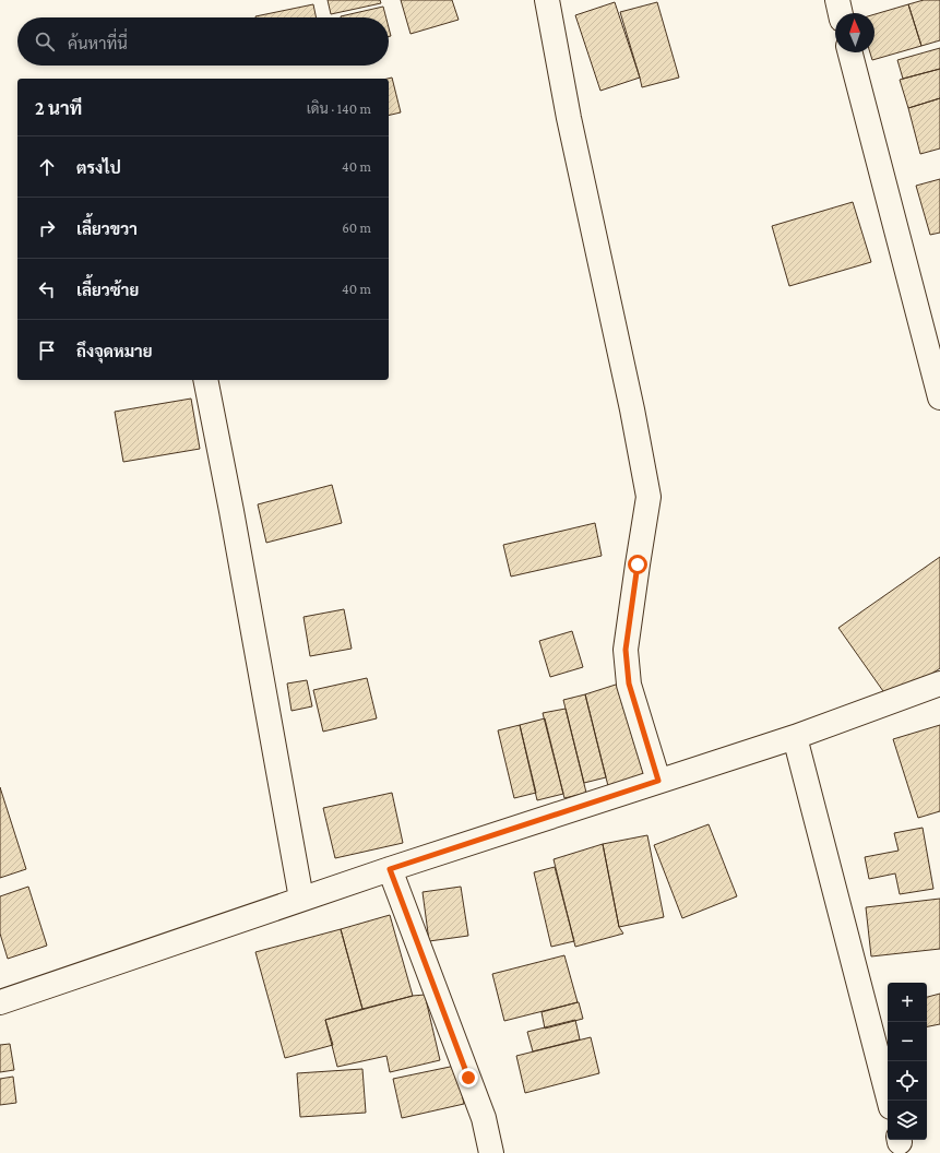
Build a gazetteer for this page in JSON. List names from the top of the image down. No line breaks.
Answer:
{"north":"top","page":{"search":"ค้นหาที่นี่","heading":["2 นาที","เดิน · 140 m"],"list":[["ตรงไป","40 m"],["เลี้ยวขวา","60 m"],["เลี้ยวซ้าย","40 m"],"ถึงจุดหมาย"],"map_buttons":["+","−"]}}
